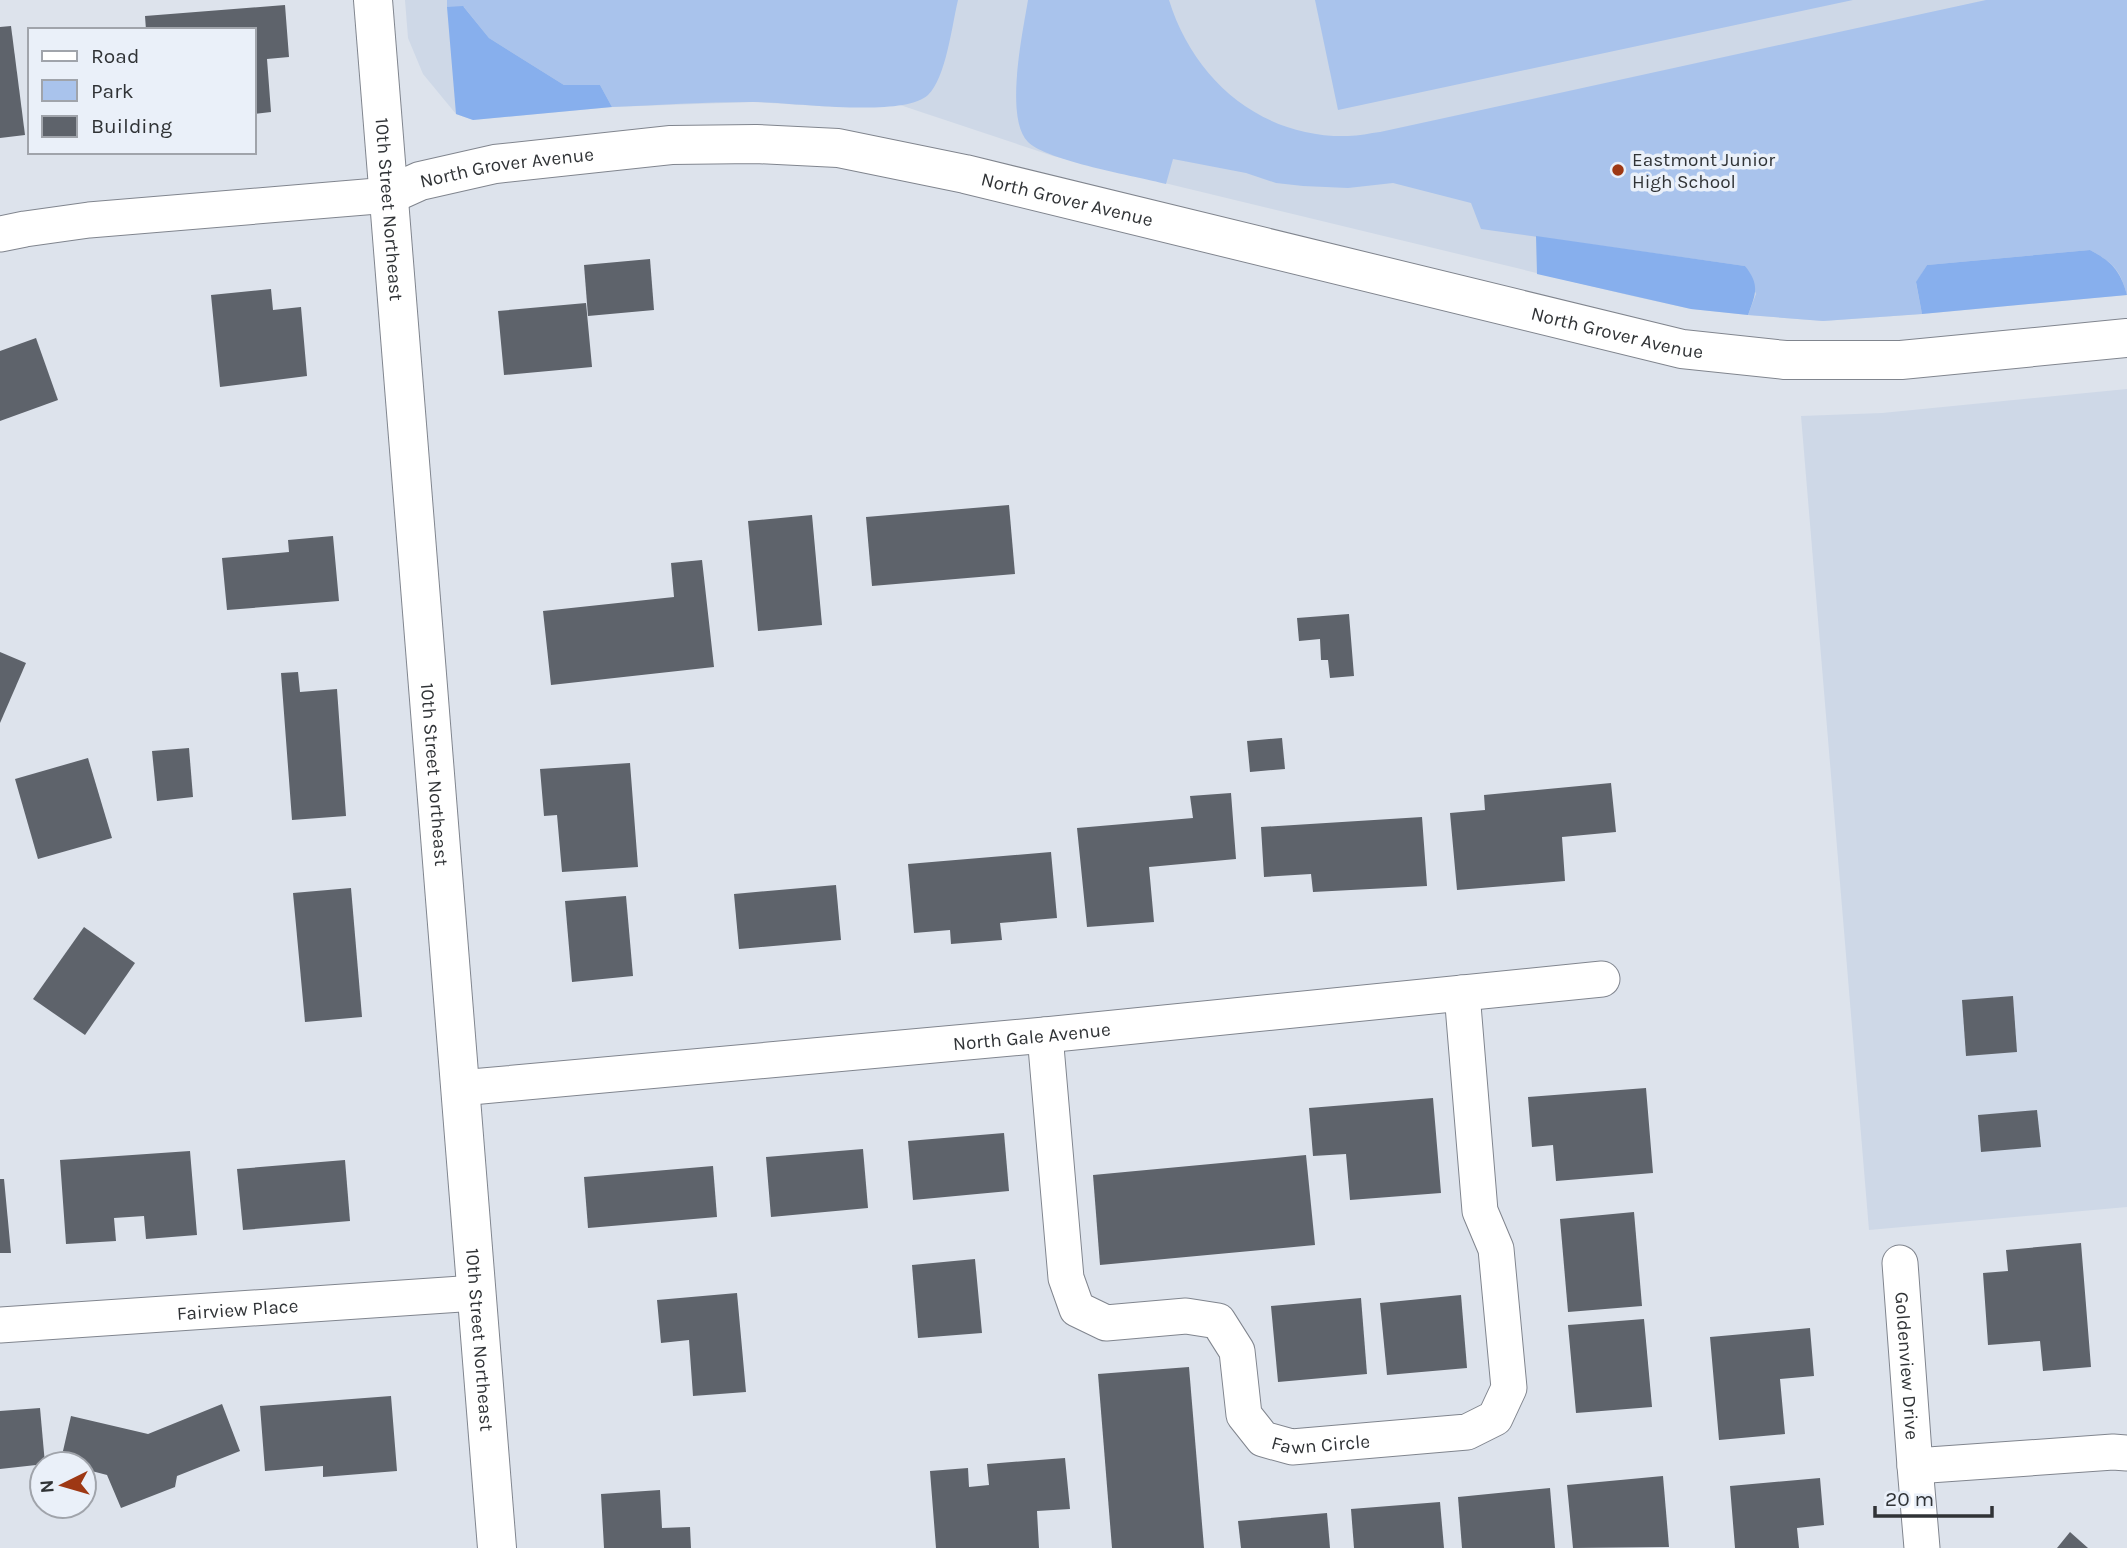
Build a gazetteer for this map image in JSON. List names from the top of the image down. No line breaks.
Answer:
{"streets":{"street":["North Grover Avenue","10th Street Northeast","North Gale Avenue","Fairview Place","Goldenview Drive","Fawn Circle"]},"crossings":[["North Grover Avenue","10th Street Northeast"],["10th Street Northeast","North Gale Avenue"],["10th Street Northeast","Fairview Place"],["North Gale Avenue","Fawn Circle"]],"places":["Eastmont Junior High School"],"legend":["Road","Park","Building"],"scale_bar":"20 m","north":"left"}
